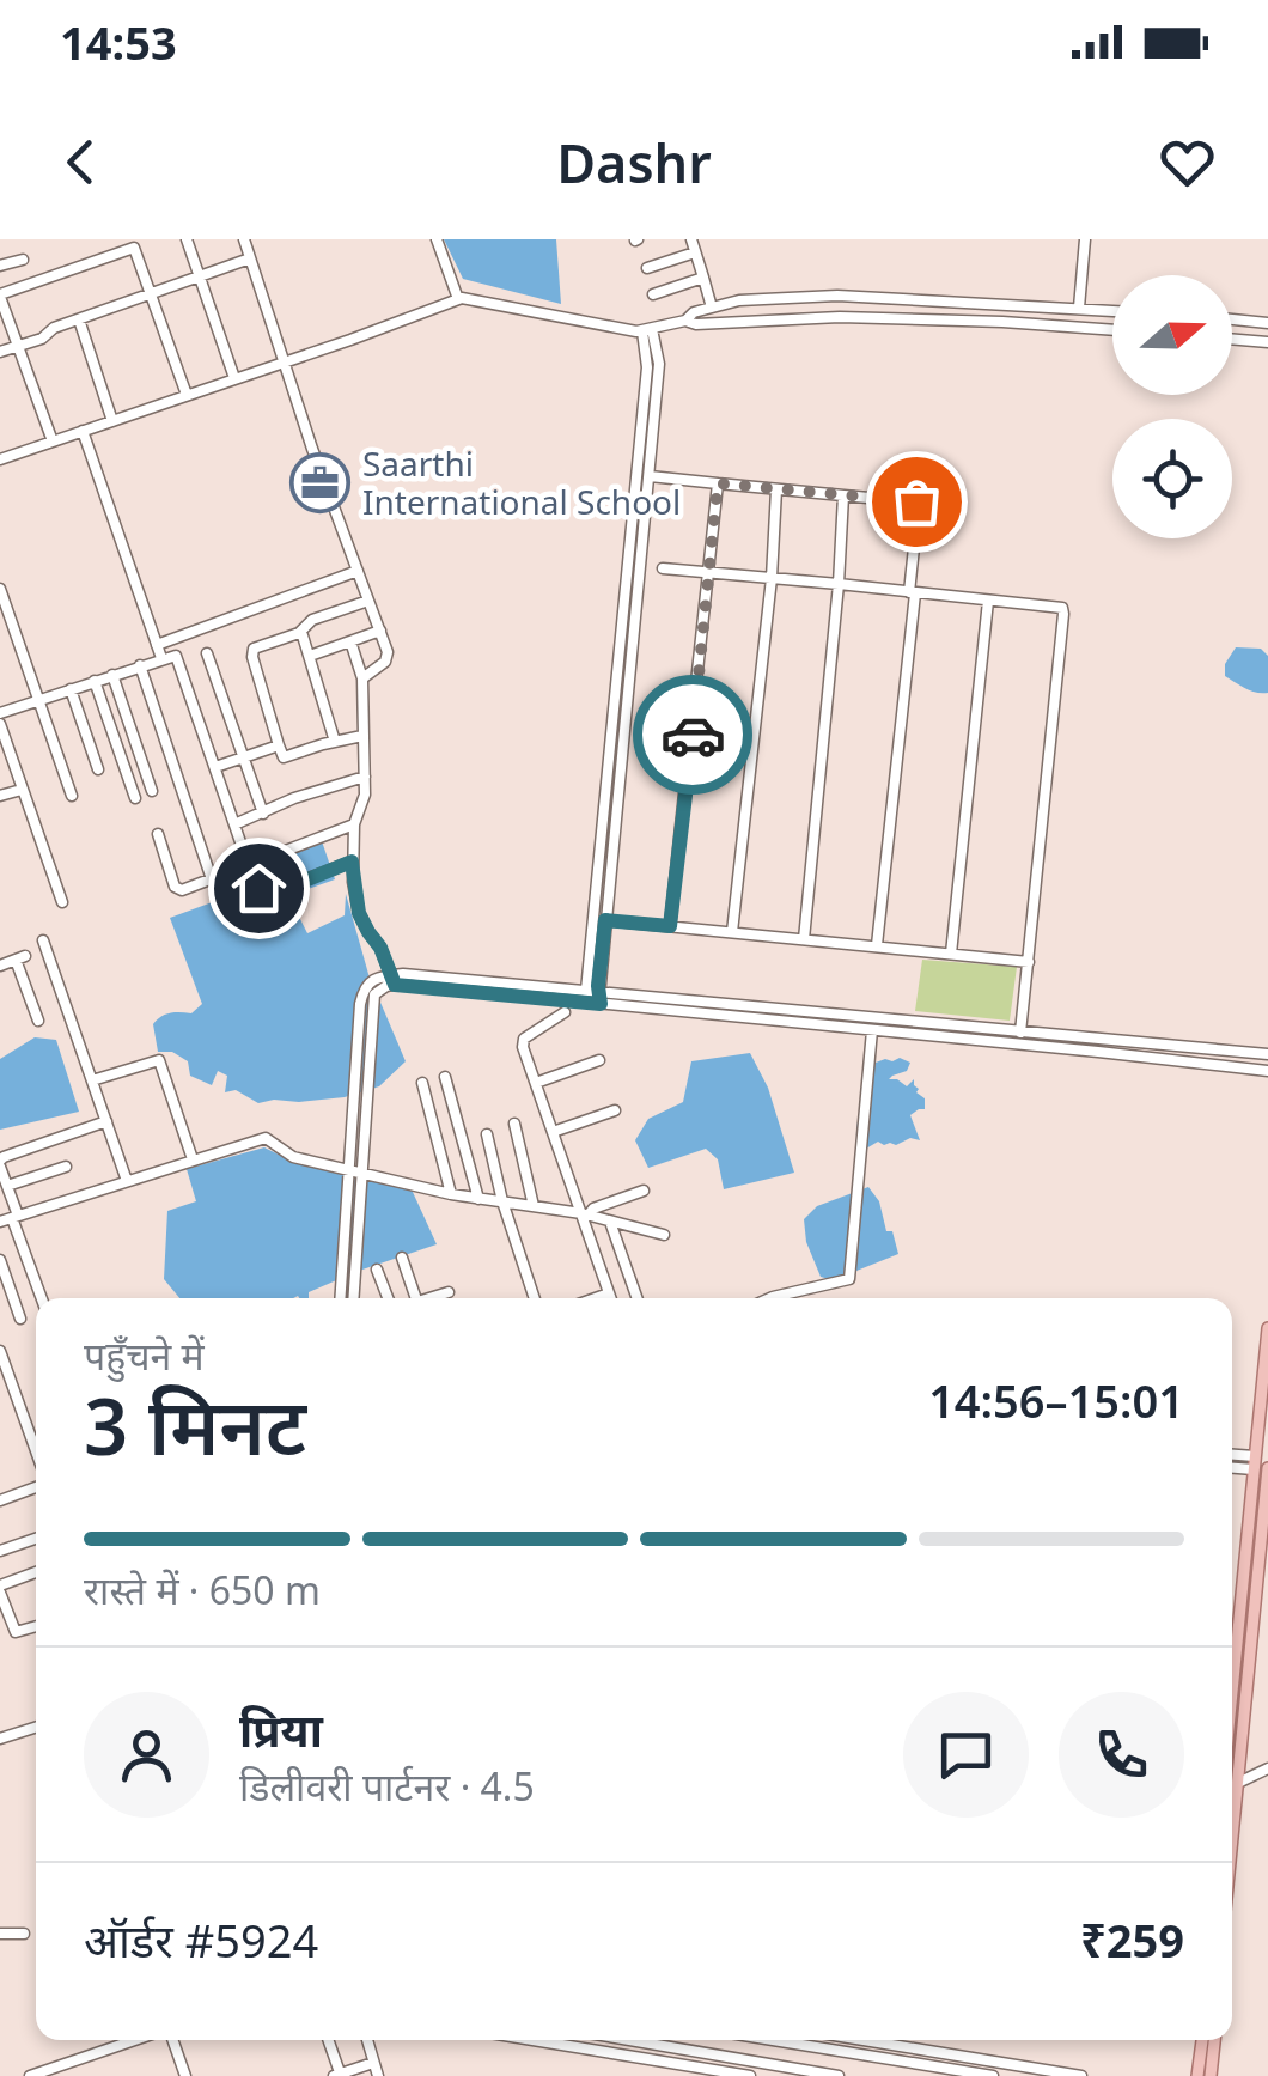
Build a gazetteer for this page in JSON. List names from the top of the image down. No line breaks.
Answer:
{"places":{"office":["Saarthi International School"]},"north":"right","page":{"status":"14:53","header":"Dashr","heading":["3 मिनट","पहुँचने में","14:56–15:01"],"panel":["प्रिया","डिलीवरी पार्टनर · 4.5","ऑर्डर #5924","₹259"],"bar":"रास्ते में · 650 m"}}
